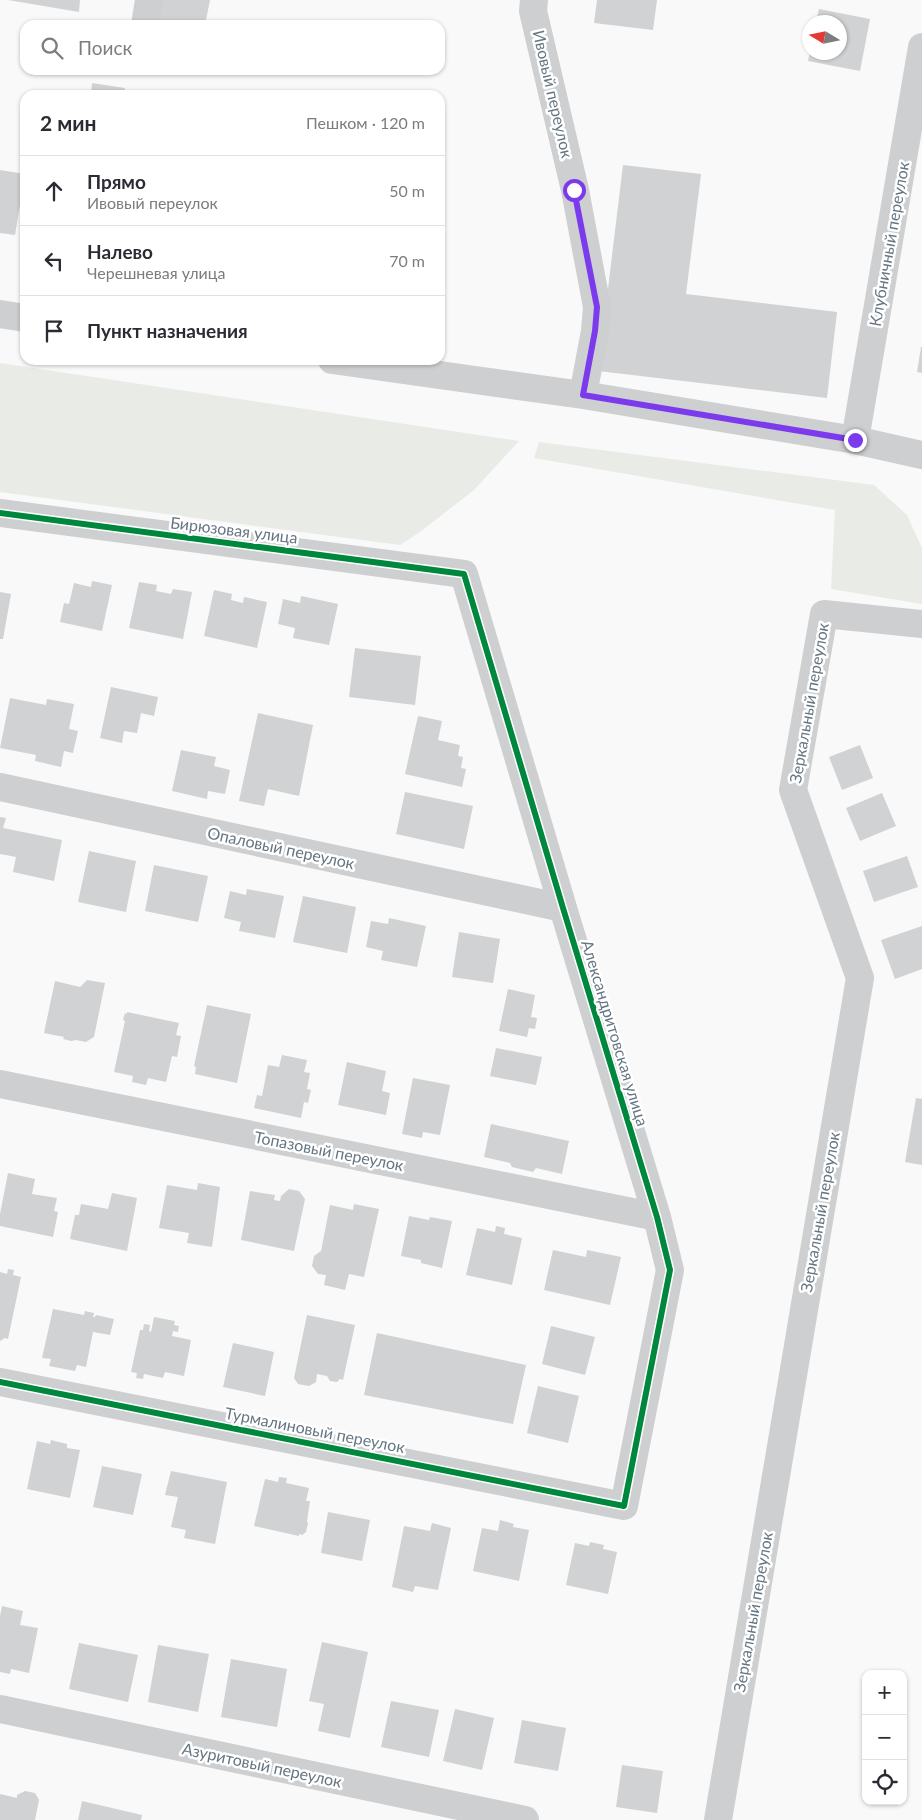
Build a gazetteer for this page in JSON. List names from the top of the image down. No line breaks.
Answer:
{"streets":{"street":["Ивовый переулок","Клубничный переулок","Бирюзовая улица","Зеркальный переулок","Опаловый переулок","Александритовская улица","Топазовый переулок","Турмалиновый переулок","Азуритовый переулок"]},"crossings":[["Бирюзовая улица","Александритовская улица"],["Опаловый переулок","Александритовская улица"],["Александритовская улица","Топазовый переулок"],["Александритовская улица","Турмалиновый переулок"]],"north":"left","page":{"search":"Поиск","heading":["2 мин","Пешком · 120 m"],"list":[["Прямо","Ивовый переулок","50 m"],["Налево","Черешневая улица","70 m"],"Пункт назначения"],"map_buttons":["+","−"]}}
